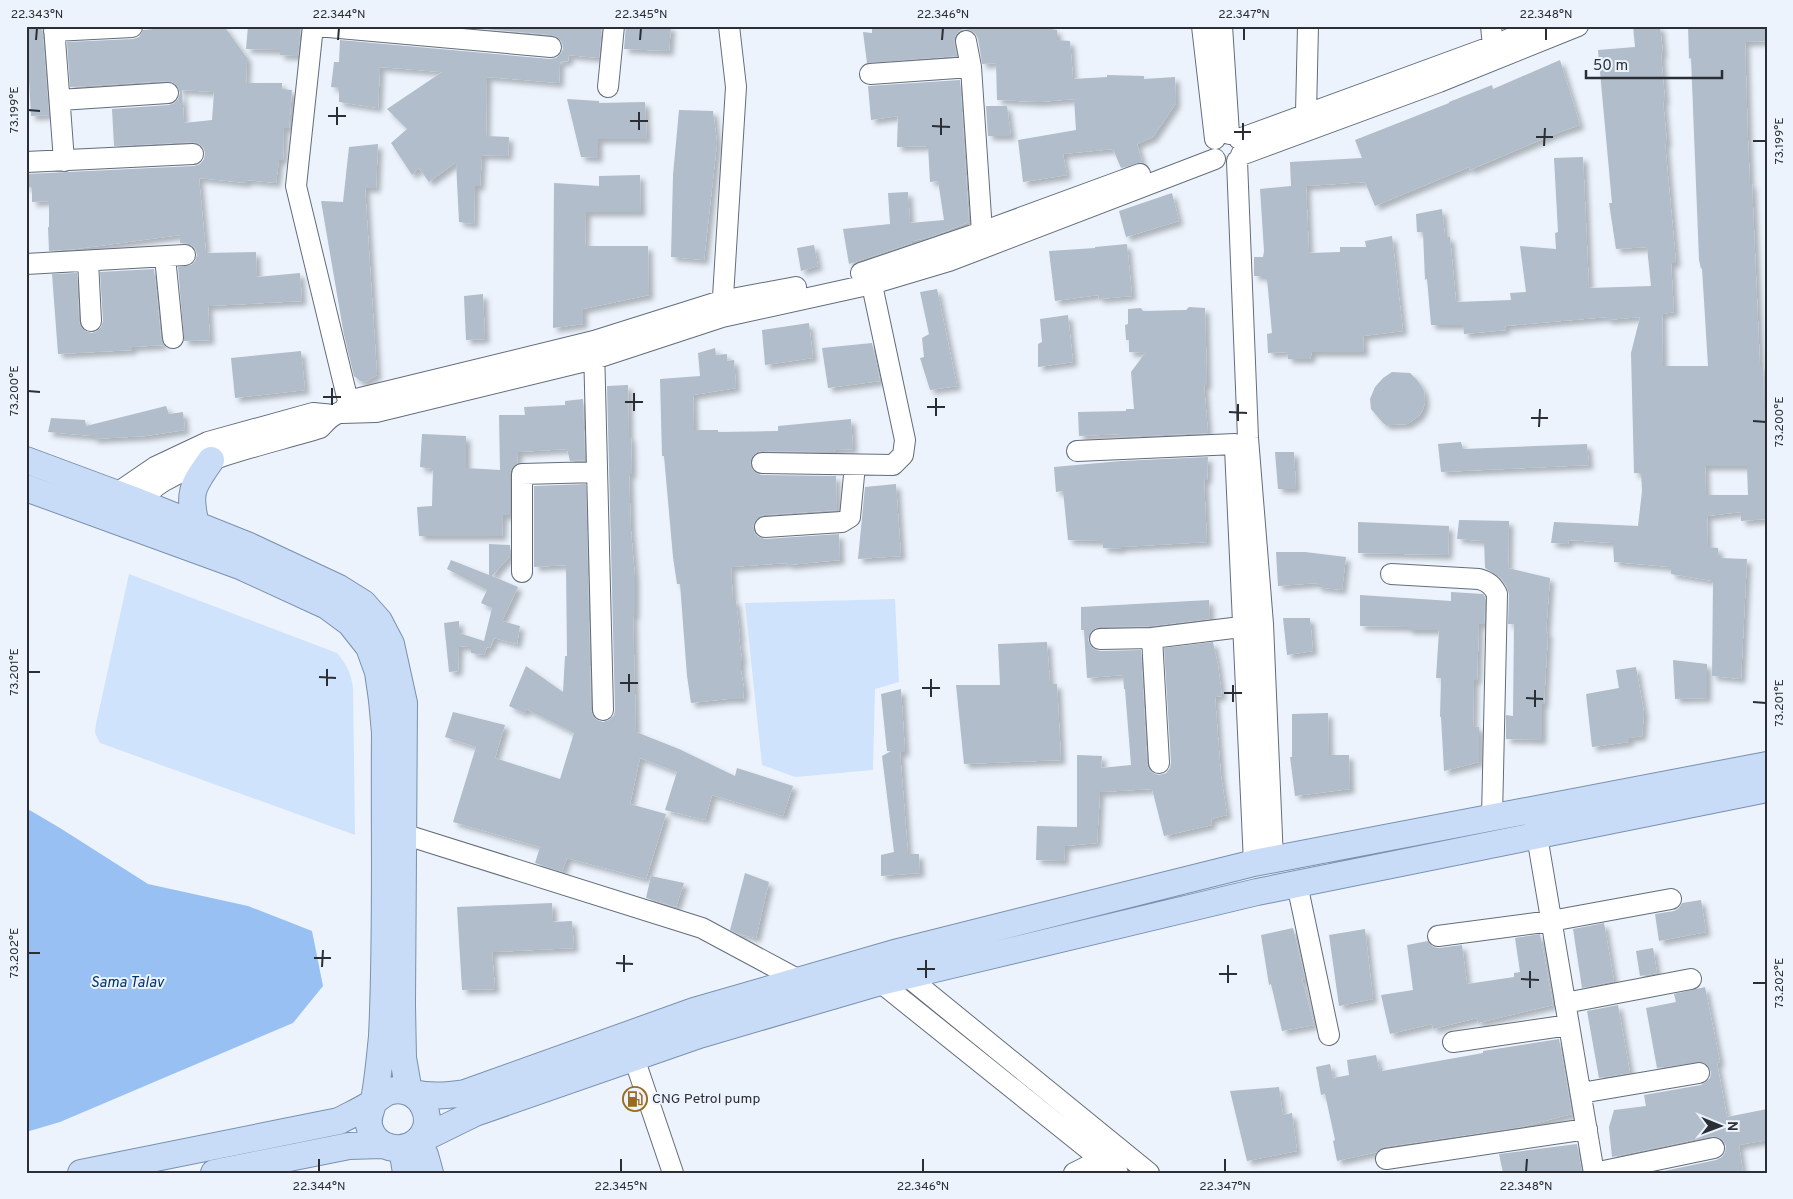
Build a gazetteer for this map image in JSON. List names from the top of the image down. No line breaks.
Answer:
{"water":["Sama Talav"],"places":{"fuel station":["CNG Petrol pump"]},"scale_bar":"50 m","north":"right","coordinates":["22.343°N","22.344°N","22.345°N","22.346°N","22.347°N","22.348°N","73.199°E","73.200°E","73.201°E","73.202°E"]}
